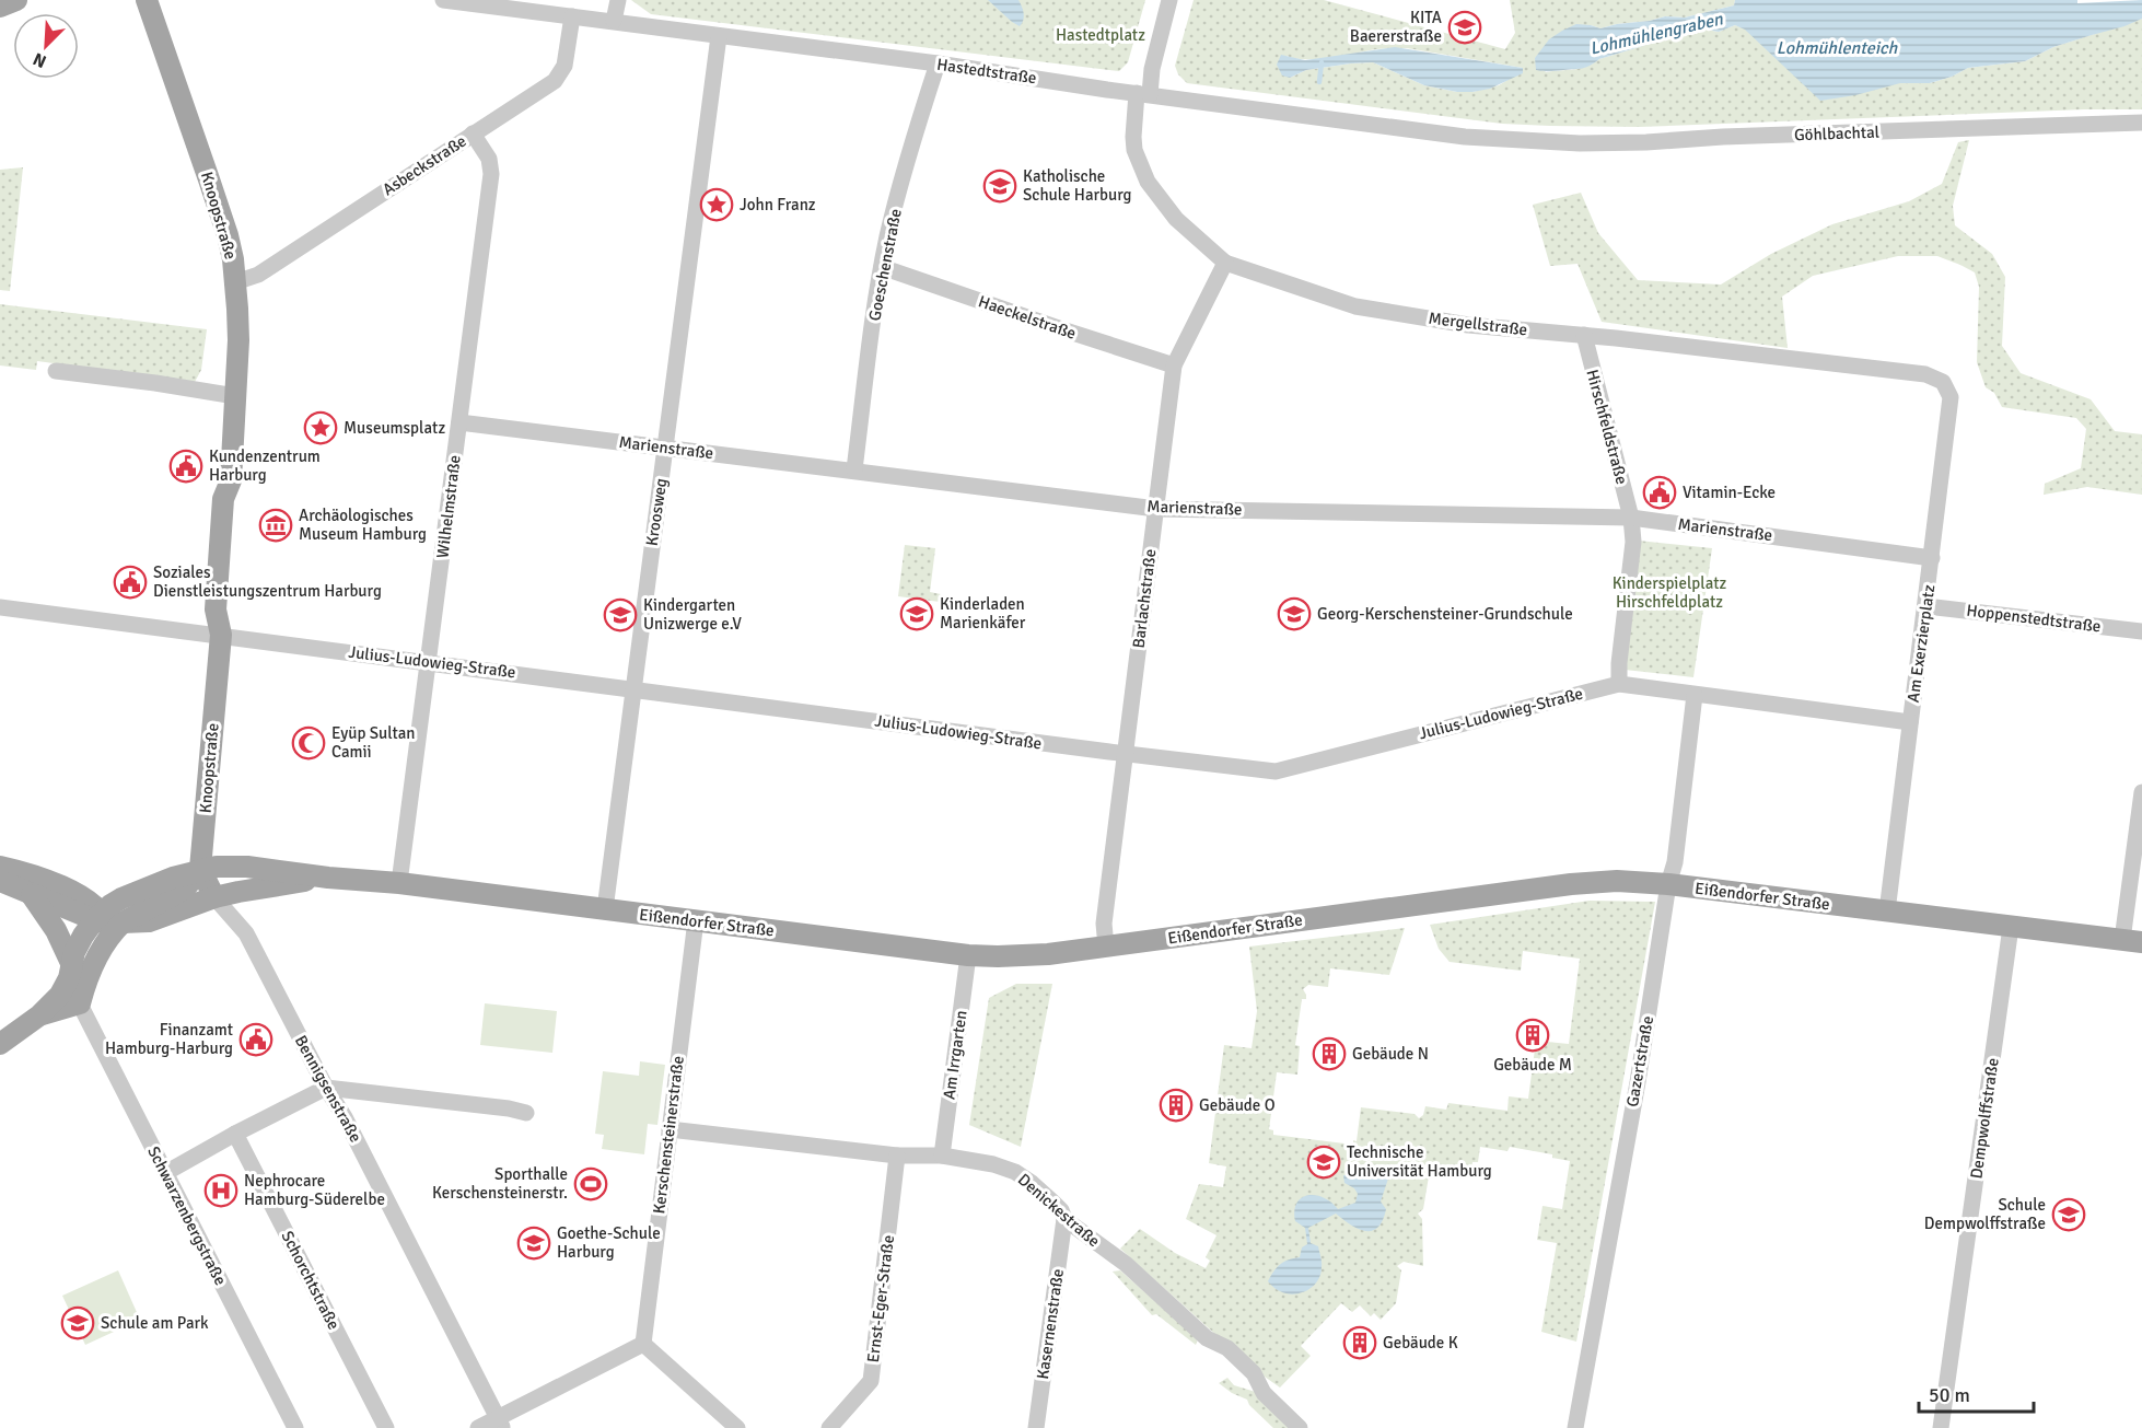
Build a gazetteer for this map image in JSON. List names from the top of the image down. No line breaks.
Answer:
{"streets":{"main road":["Knoopstraße","Eißendorfer Straße"],"street":["Hastedtstraße","Göhlbachtal","Asbeckstraße","Goeschenstraße","Haeckelstraße","Mergellstraße","Hirschfeldstraße","Marienstraße","Wilhelmstraße","Kroosweg","Barlachstraße","Hoppenstedtstraße","Am Exerzierplatz","Julius-Ludowieg-Straße","Am Irrgarten","Gazertstraße","Bennigsenstraße","Dempwolffstraße","Kerschensteinerstraße","Denickestraße","Schwarzenbergstraße","Schorchtstraße","Ernst-Eger-Straße","Kasernenstraße"]},"crossings":[["Hastedtstraße","Göhlbachtal"],["Hastedtstraße","Asbeckstraße"],["Hastedtstraße","Goeschenstraße"],["Hastedtstraße","Mergellstraße"],["Hastedtstraße","Kroosweg"],["Asbeckstraße","Knoopstraße"],["Asbeckstraße","Wilhelmstraße"],["Knoopstraße","Julius-Ludowieg-Straße"],["Knoopstraße","Eißendorfer Straße"],["Goeschenstraße","Haeckelstraße"],["Goeschenstraße","Marienstraße"],["Haeckelstraße","Barlachstraße"],["Mergellstraße","Hirschfeldstraße"],["Mergellstraße","Barlachstraße"],["Mergellstraße","Am Exerzierplatz"],["Hirschfeldstraße","Marienstraße"],["Hirschfeldstraße","Julius-Ludowieg-Straße"],["Marienstraße","Wilhelmstraße"],["Marienstraße","Kroosweg"],["Marienstraße","Barlachstraße"],["Marienstraße","Am Exerzierplatz"],["Wilhelmstraße","Julius-Ludowieg-Straße"],["Wilhelmstraße","Eißendorfer Straße"],["Kroosweg","Julius-Ludowieg-Straße"],["Kroosweg","Eißendorfer Straße"],["Barlachstraße","Julius-Ludowieg-Straße"],["Barlachstraße","Eißendorfer Straße"],["Hoppenstedtstraße","Am Exerzierplatz"],["Am Exerzierplatz","Julius-Ludowieg-Straße"],["Am Exerzierplatz","Eißendorfer Straße"],["Julius-Ludowieg-Straße","Gazertstraße"],["Eißendorfer Straße","Am Irrgarten"],["Eißendorfer Straße","Gazertstraße"],["Eißendorfer Straße","Bennigsenstraße"],["Eißendorfer Straße","Dempwolffstraße"],["Eißendorfer Straße","Kerschensteinerstraße"],["Am Irrgarten","Denickestraße"],["Kerschensteinerstraße","Denickestraße"],["Denickestraße","Ernst-Eger-Straße"],["Denickestraße","Kasernenstraße"]],"water":["Lohmühlengraben","Lohmühlenteich"],"parks":["Hastedtplatz","Kinderspielplatz Hirschfeldplatz"],"places":{"school or university":["KITA Baererstraße","Katholische Schule Harburg","Kinderladen Marienkäfer","Georg-Kerschensteiner-Grundschule","Kindergarten Unizwerge e.V","Technische Universität Hamburg","Schule Dempwolffstraße","Goethe-Schule Harburg","Schule am Park"],"place":["John Franz","Museumsplatz"],"public building":["Kundenzentrum Harburg","Vitamin-Ecke","Soziales Dienstleistungszentrum Harburg","Finanzamt Hamburg-Harburg"],"museum":["Archäologisches Museum Hamburg"],"mosque":["Eyüp Sultan Camii"],"building":["Gebäude M","Gebäude N","Gebäude O","Gebäude K"],"sports":["Sporthalle Kerschensteinerstr."],"hospital":["Nephrocare Hamburg-Süderelbe"]},"scale_bar":"50 m","north":"bottom left"}
